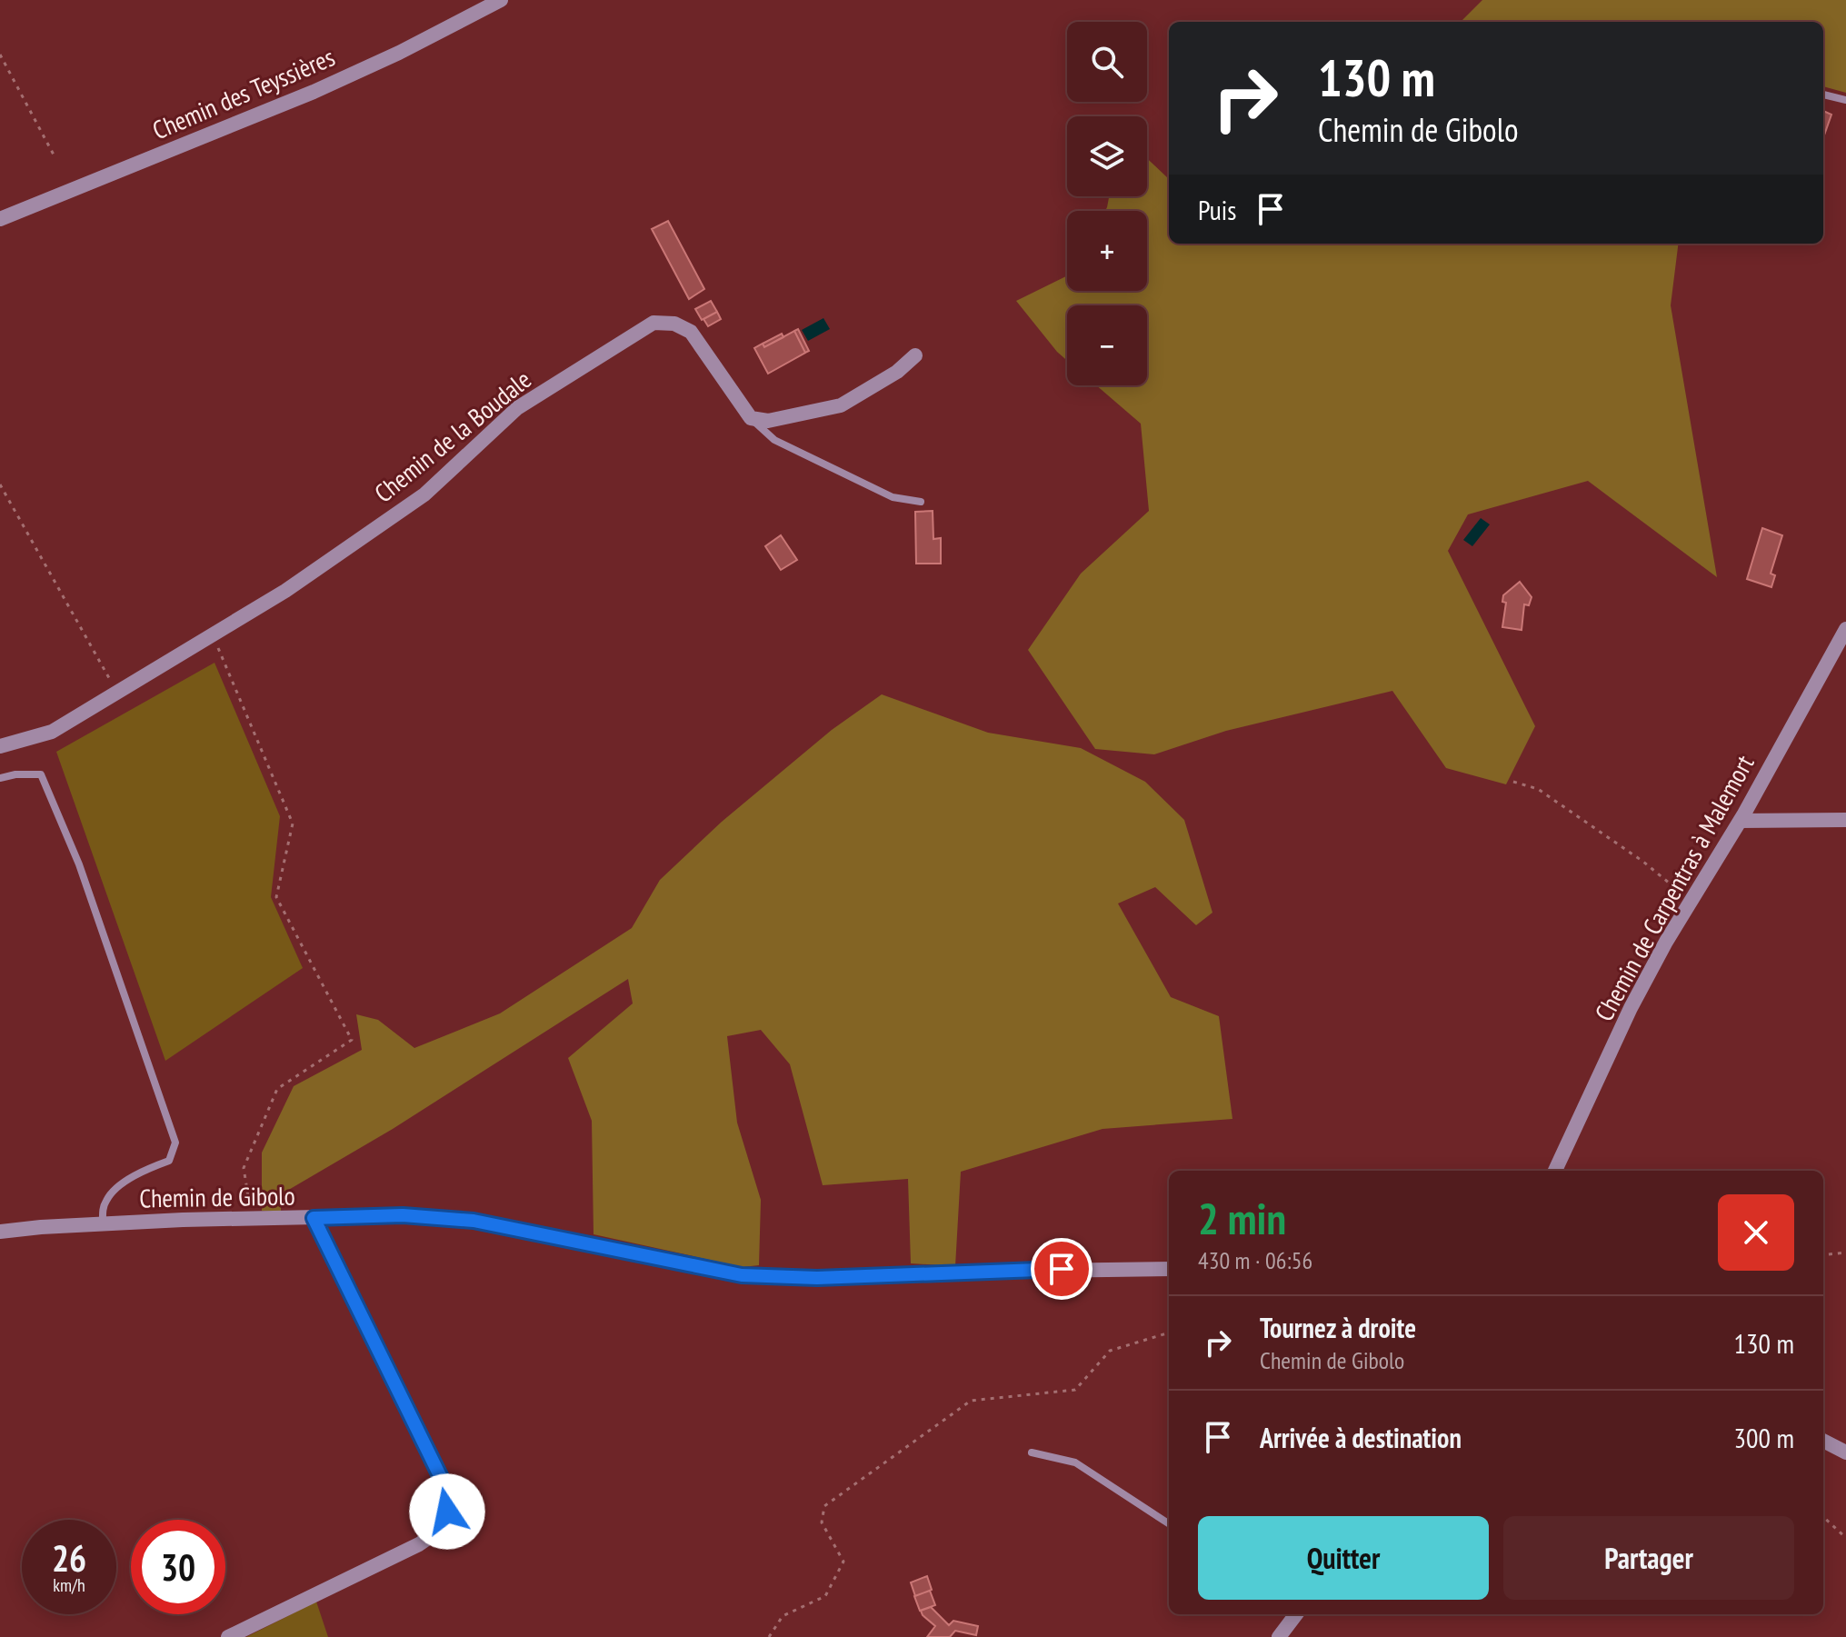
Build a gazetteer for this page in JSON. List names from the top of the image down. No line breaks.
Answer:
{"streets":{"street":["Chemin des Teyssières","Chemin de la Boudale","Chemin de Carpentras à Malemort","Chemin de Gibolo"]},"page":{"map_buttons":["+","−"],"turn":["130 m","Chemin de Gibolo"],"then":"Puis","heading":["2 min","430 m · 06:56"],"list":[{"name":"Tournez à droite","note":"Chemin de Gibolo","value":"130 m"},{"name":"Arrivée à destination","value":"300 m"}],"buttons":["Quitter","Partager"],"speed":"26 km/h","limit":"30"}}
